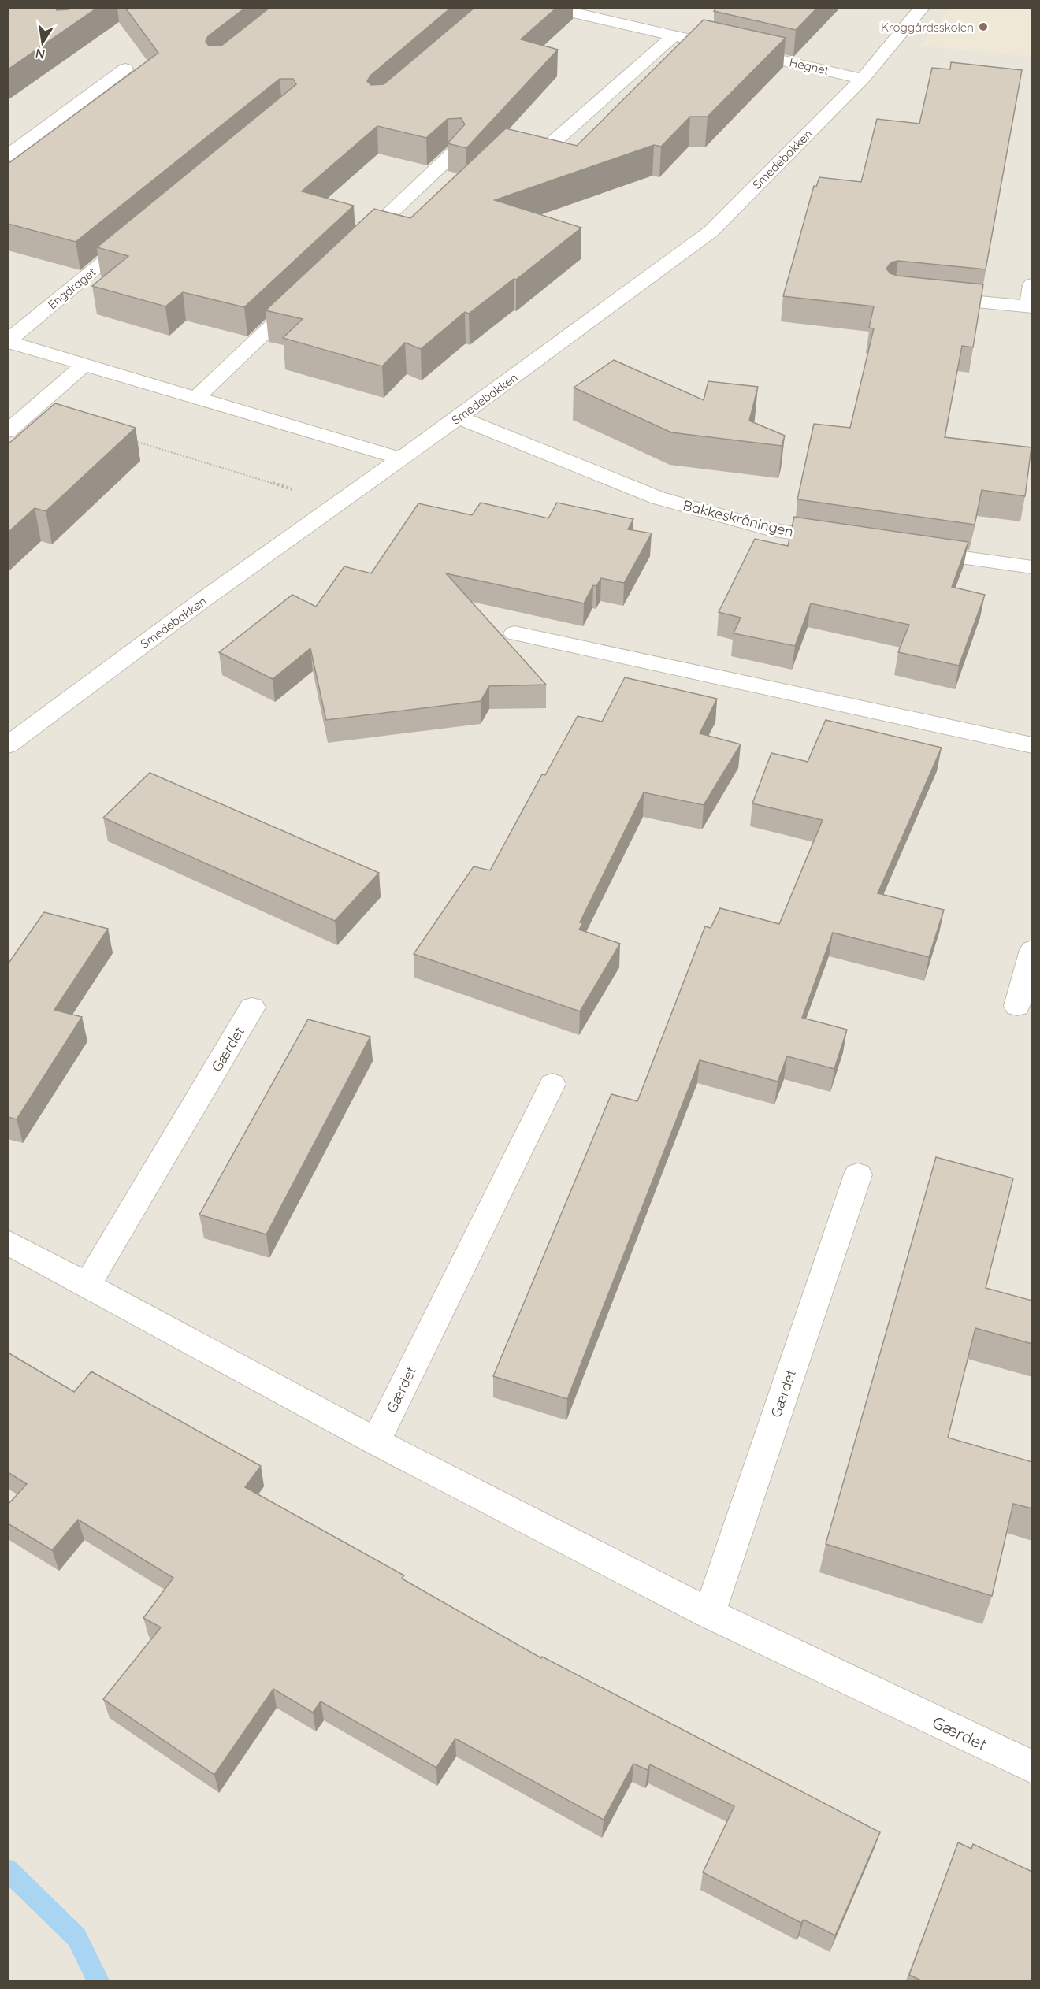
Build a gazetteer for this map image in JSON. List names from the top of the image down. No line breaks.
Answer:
{"streets":{"street":["Hegnet","Smedebakken","Engdraget","Bakkeskråningen","Gærdet"]},"crossings":[["Hegnet","Smedebakken"],["Smedebakken","Engdraget"],["Smedebakken","Bakkeskråningen"]],"places":["Kroggårdsskolen"],"north":"bottom"}
